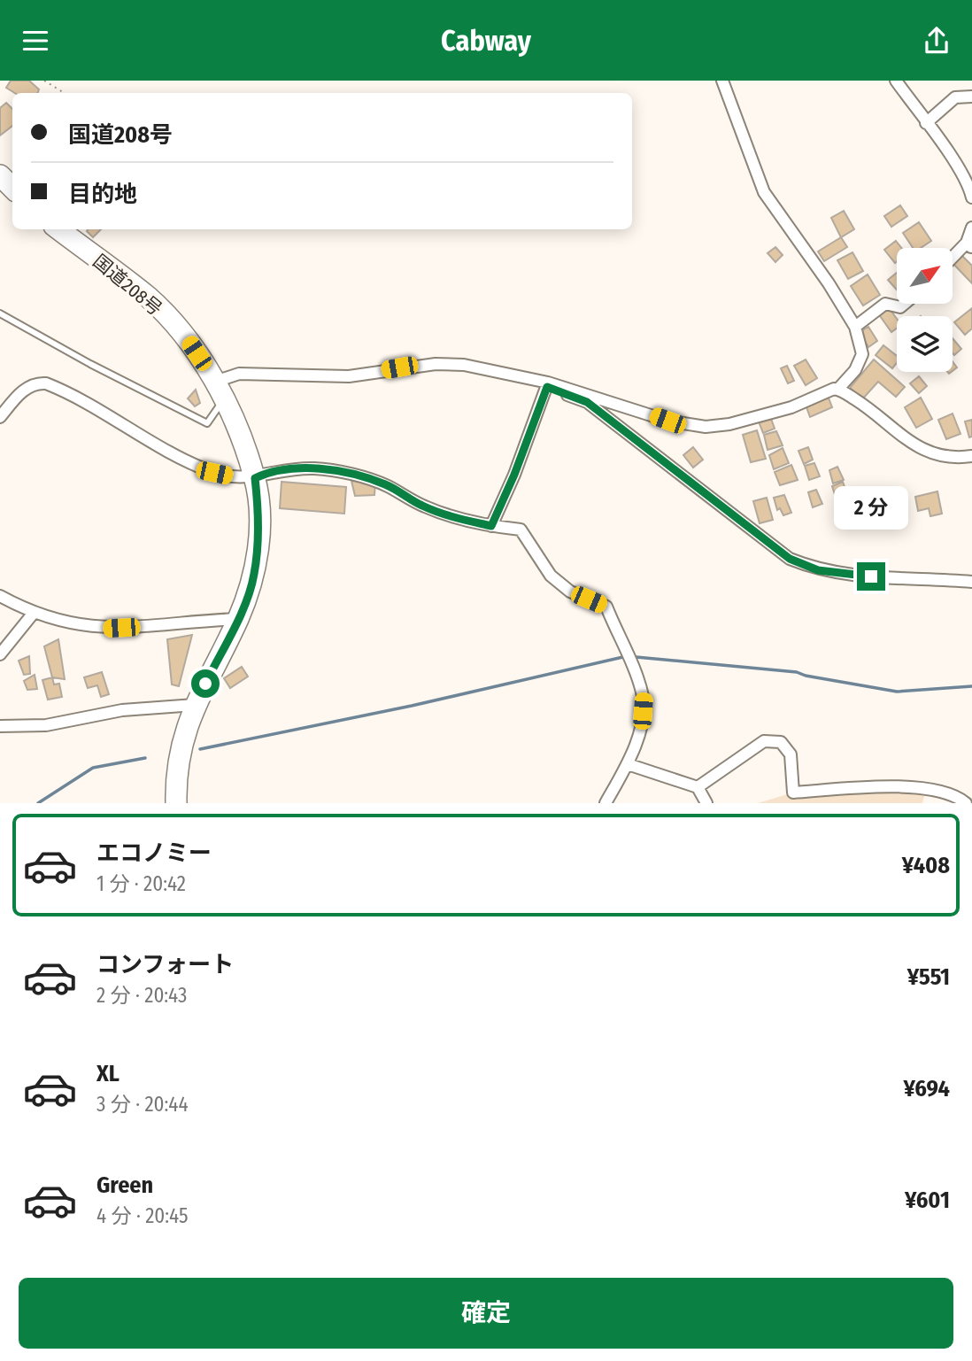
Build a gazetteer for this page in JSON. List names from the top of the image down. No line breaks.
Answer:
{"streets":{"highway":["国道208号"]},"north":"top right","page":{"header":"Cabway","banner":["国道208号","目的地"],"bubble":"2 分","list":[{"name":"エコノミー","note":"1 分 · 20:42","value":"¥408"},{"name":"コンフォート","note":"2 分 · 20:43","value":"¥551"},{"name":"XL","note":"3 分 · 20:44","value":"¥694"},{"name":"Green","note":"4 分 · 20:45","value":"¥601"}],"buttons":"確定"}}
